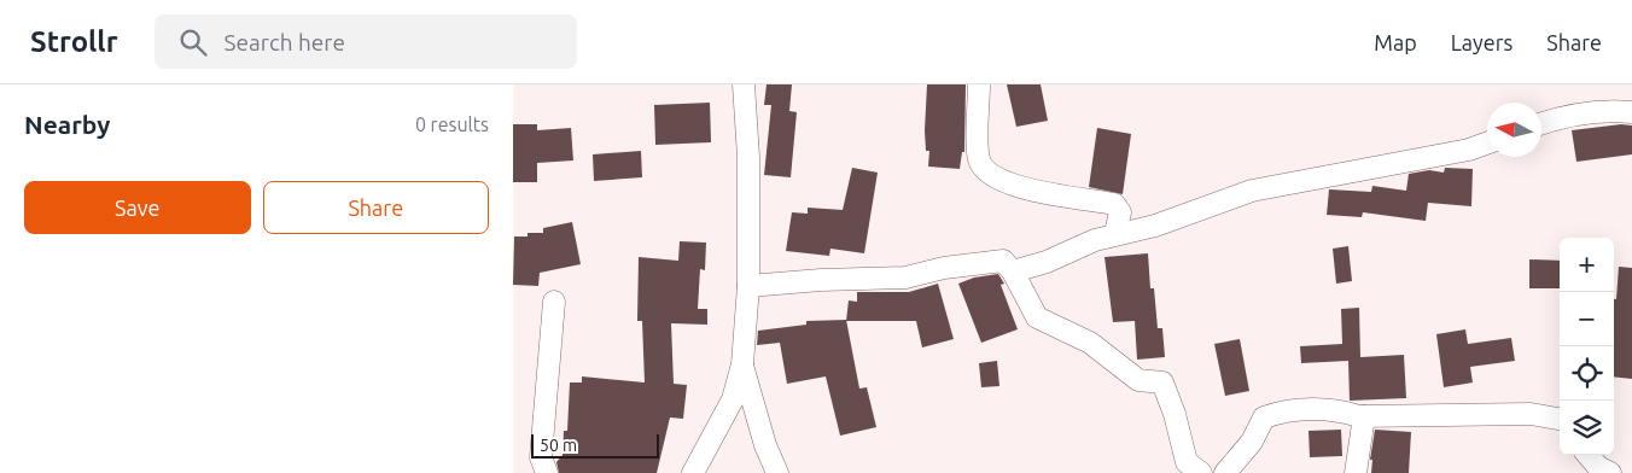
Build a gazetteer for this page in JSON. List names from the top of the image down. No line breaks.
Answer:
{"scale_bar":"50 m","north":"left","page":{"header":"Strollr","search":"Search here","nav":["Map","Layers","Share"],"heading":["Nearby","0 results"],"buttons":["Save","Share"],"map_buttons":["+","−"],"scale":"50 m"}}
